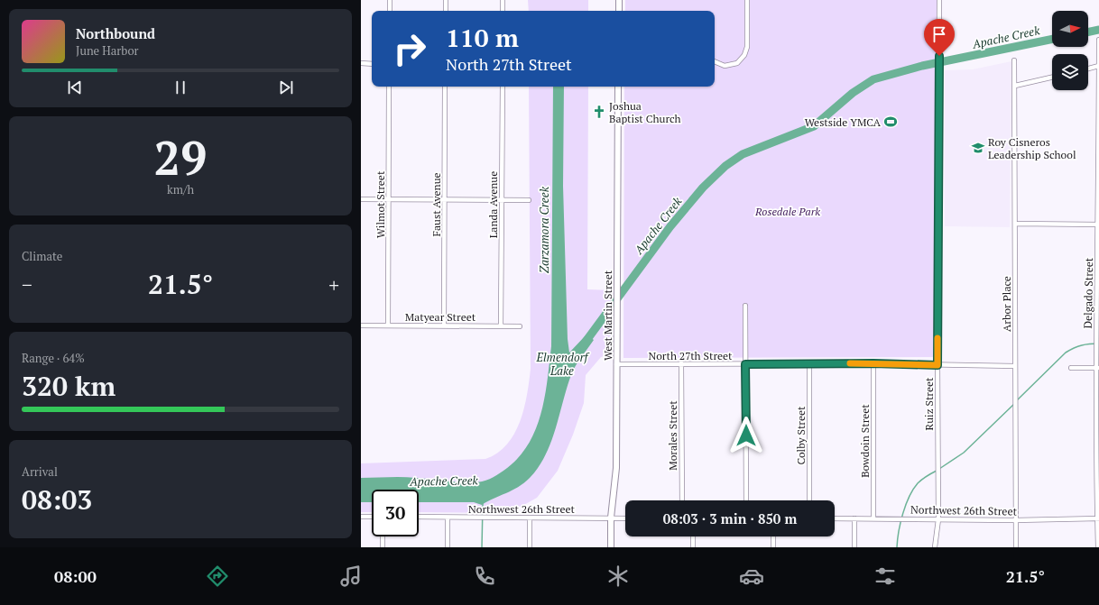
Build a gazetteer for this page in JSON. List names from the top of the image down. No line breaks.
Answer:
{"streets":{"street":["Wilmot Street","Faust Avenue","Landa Avenue","Delgado Street","Arbor Place","West Martin Street","Matyear Street","North 27th Street","Ruiz Street","Morales Street","Colby Street","Bowdoin Street","Northwest 26th Street"]},"crossings":[["Wilmot Street","Matyear Street"],["Faust Avenue","Matyear Street"],["Landa Avenue","Matyear Street"],["Delgado Street","Northwest 26th Street"],["Arbor Place","North 27th Street"],["Arbor Place","Northwest 26th Street"],["West Martin Street","North 27th Street"],["West Martin Street","Northwest 26th Street"],["North 27th Street","Ruiz Street"],["North 27th Street","Morales Street"],["North 27th Street","Colby Street"],["North 27th Street","Bowdoin Street"],["Ruiz Street","Northwest 26th Street"],["Bowdoin Street","Northwest 26th Street"]],"water":["Apache Creek","Zarzamora Creek","Elmendorf Lake"],"parks":["Rosedale Park"],"places":{"church":["Joshua Baptist Church"],"sports":["Westside YMCA"],"school or university":["Roy Cisneros Leadership School"]},"north":"right","page":{"turn":["110 m","North 27th Street"],"song":["Northbound","June Harbor"],"tile":[["29","km/h"],"Climate",["Range · 64%","320 km"],["Arrival","08:03"]],"heat":["−","21.5°","+"],"limit":"30","trip":"08:03 · 3 min · 850 m","tabs":["08:00","21.5°"]}}
